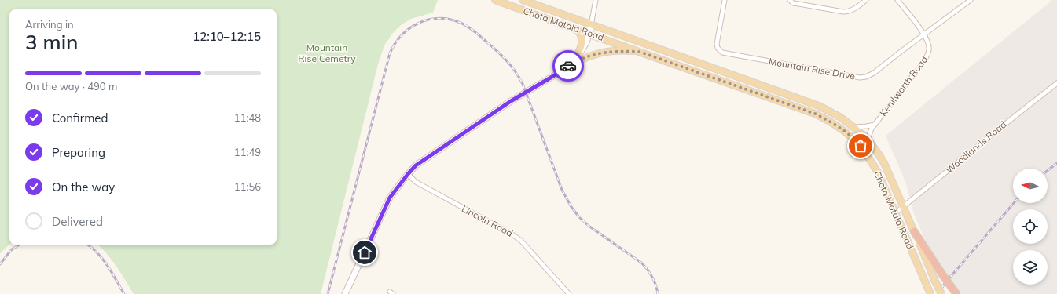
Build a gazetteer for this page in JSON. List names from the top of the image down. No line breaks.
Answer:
{"streets":{"main road":["Chota Motala Road"],"street":["Mountain Rise Drive","Kenilworth Road","Woodlands Road","Lincoln Road"]},"crossings":[["Chota Motala Road","Kenilworth Road"],["Chota Motala Road","Woodlands Road"],["Mountain Rise Drive","Kenilworth Road"]],"parks":["Mountain Rise Cemetry"],"north":"left","page":{"heading":["3 min","Arriving in","12:10–12:15"],"bar":"On the way · 490 m","list":[["Confirmed","11:48"],["Preparing","11:49"],["On the way","11:56"],"Delivered"]}}
